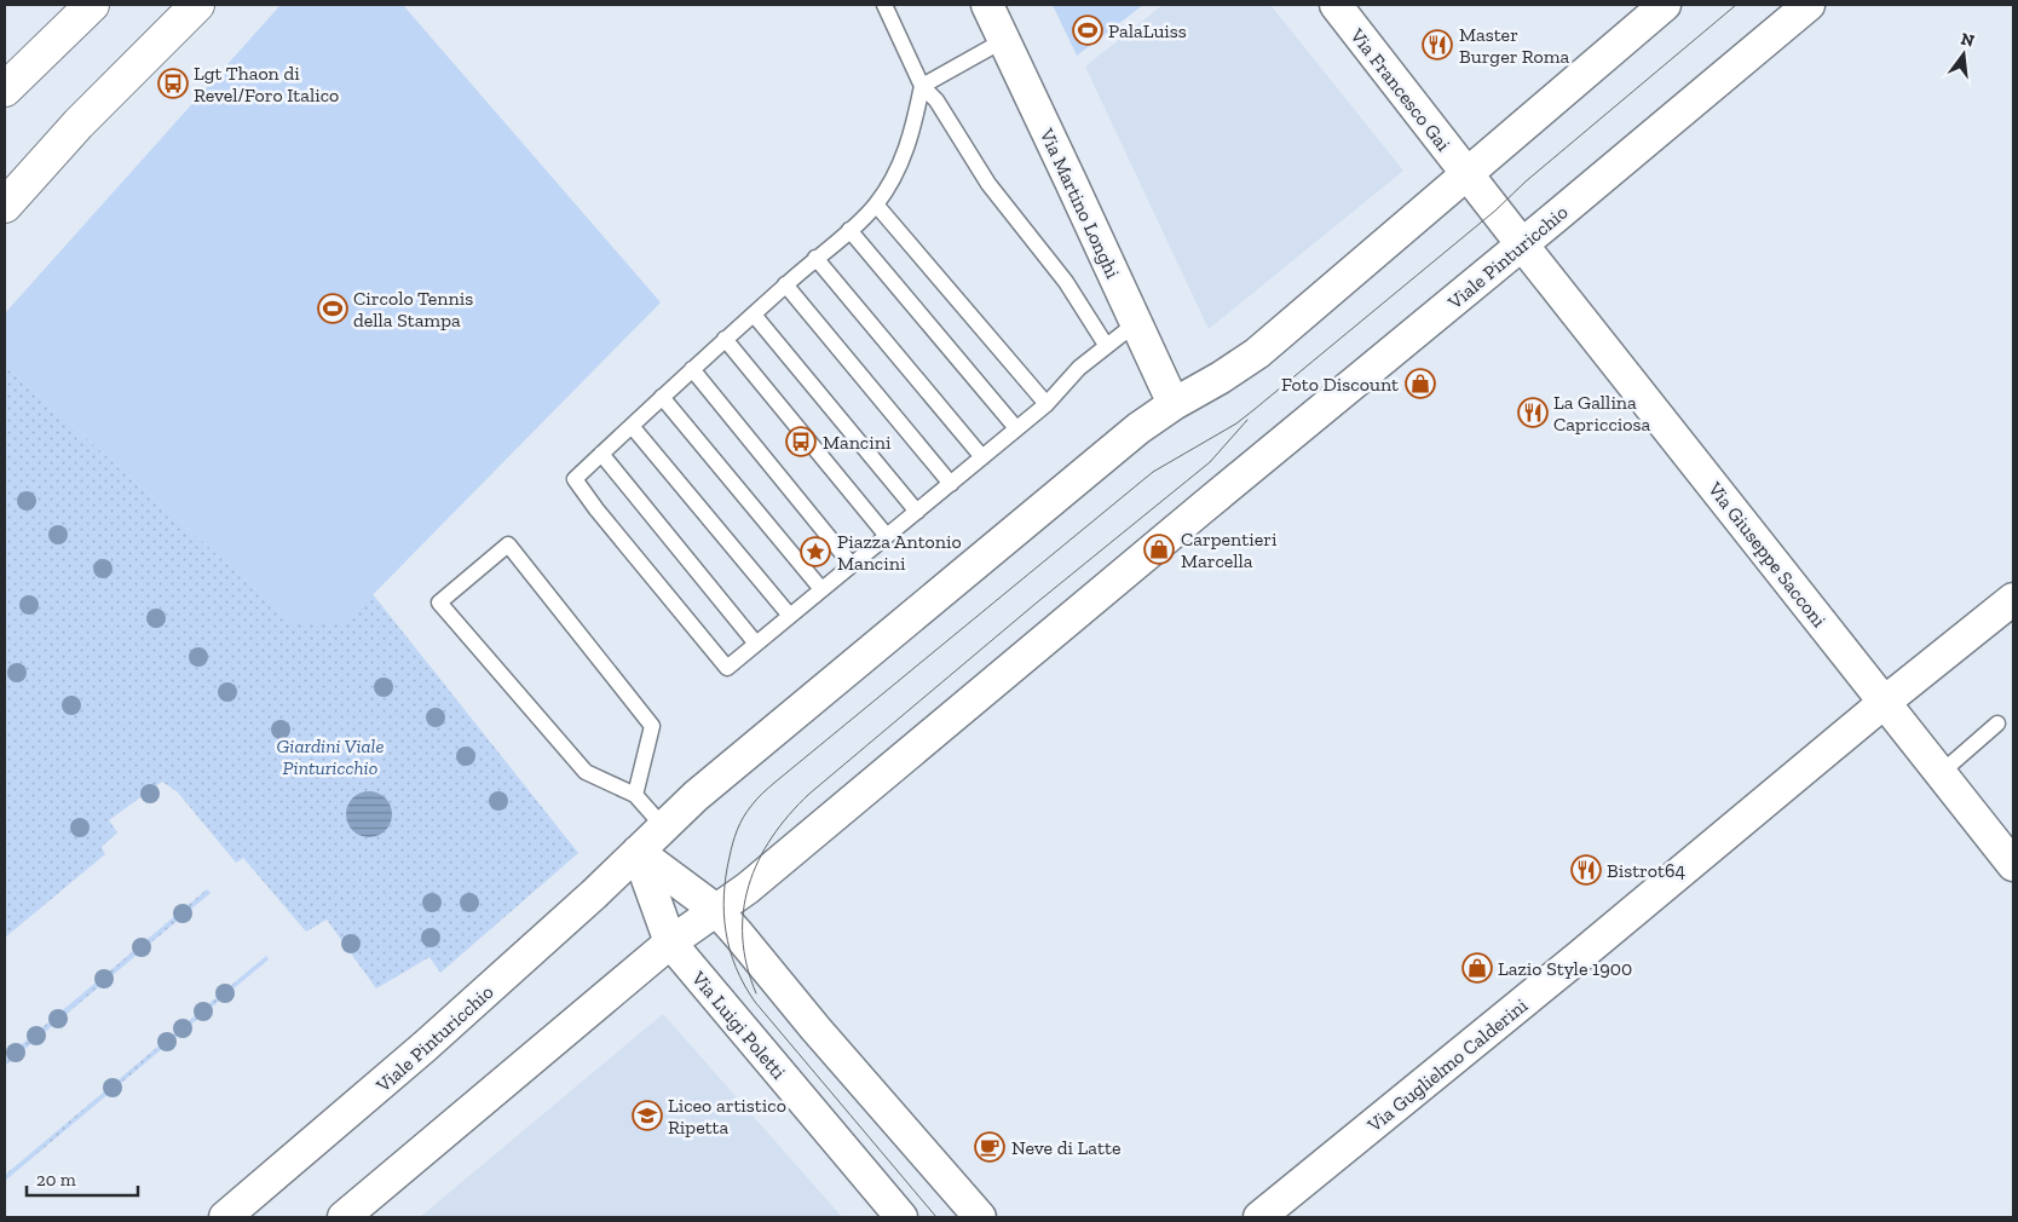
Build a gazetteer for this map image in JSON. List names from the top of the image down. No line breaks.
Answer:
{"streets":{"street":["Via Francesco Gai","Via Martino Longhi","Viale Pinturicchio","Via Giuseppe Sacconi","Via Luigi Poletti","Via Guglielmo Calderini"]},"crossings":[["Via Francesco Gai","Viale Pinturicchio"],["Via Francesco Gai","Via Giuseppe Sacconi"],["Viale Pinturicchio","Via Giuseppe Sacconi"],["Via Giuseppe Sacconi","Via Guglielmo Calderini"]],"parks":["Giardini Viale Pinturicchio"],"places":{"sports":["PalaLuiss","Circolo Tennis della Stampa"],"restaurant":["Master Burger Roma","La Gallina Capricciosa","Bistrot64"],"bus stop":["Lgt Thaon di Revel/Foro Italico","Mancini"],"shop":["Foto Discount","Carpentieri Marcella","Lazio Style 1900"],"place":["Piazza Antonio Mancini"],"school or university":["Liceo artistico Ripetta"],"cafe":["Neve di Latte"]},"scale_bar":"20 m","north":"top"}
